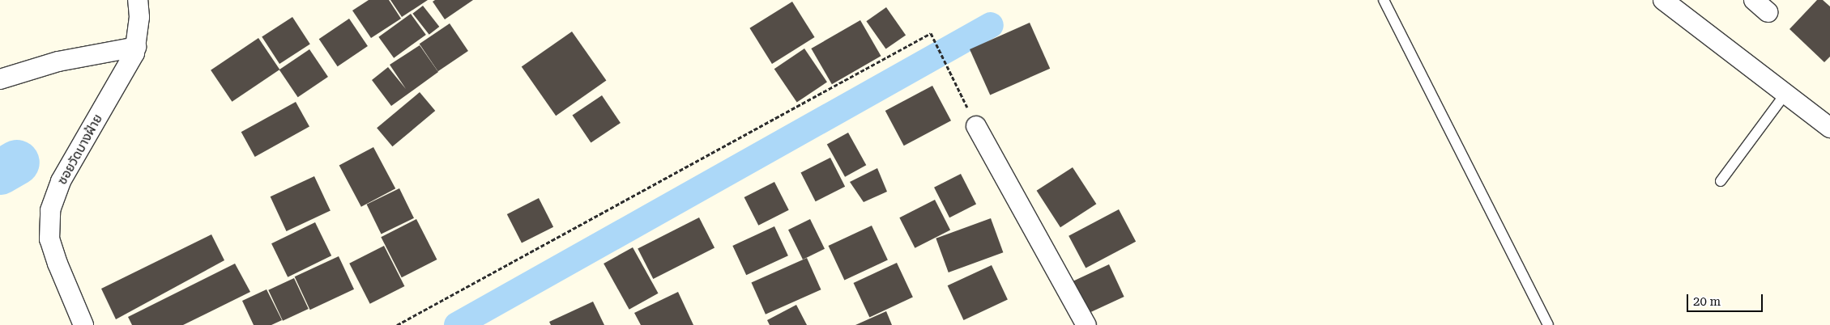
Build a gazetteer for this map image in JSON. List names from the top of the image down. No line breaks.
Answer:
{"streets":{"street":["ซอยวัดบางฝ้าย"]},"scale_bar":"20 m"}
